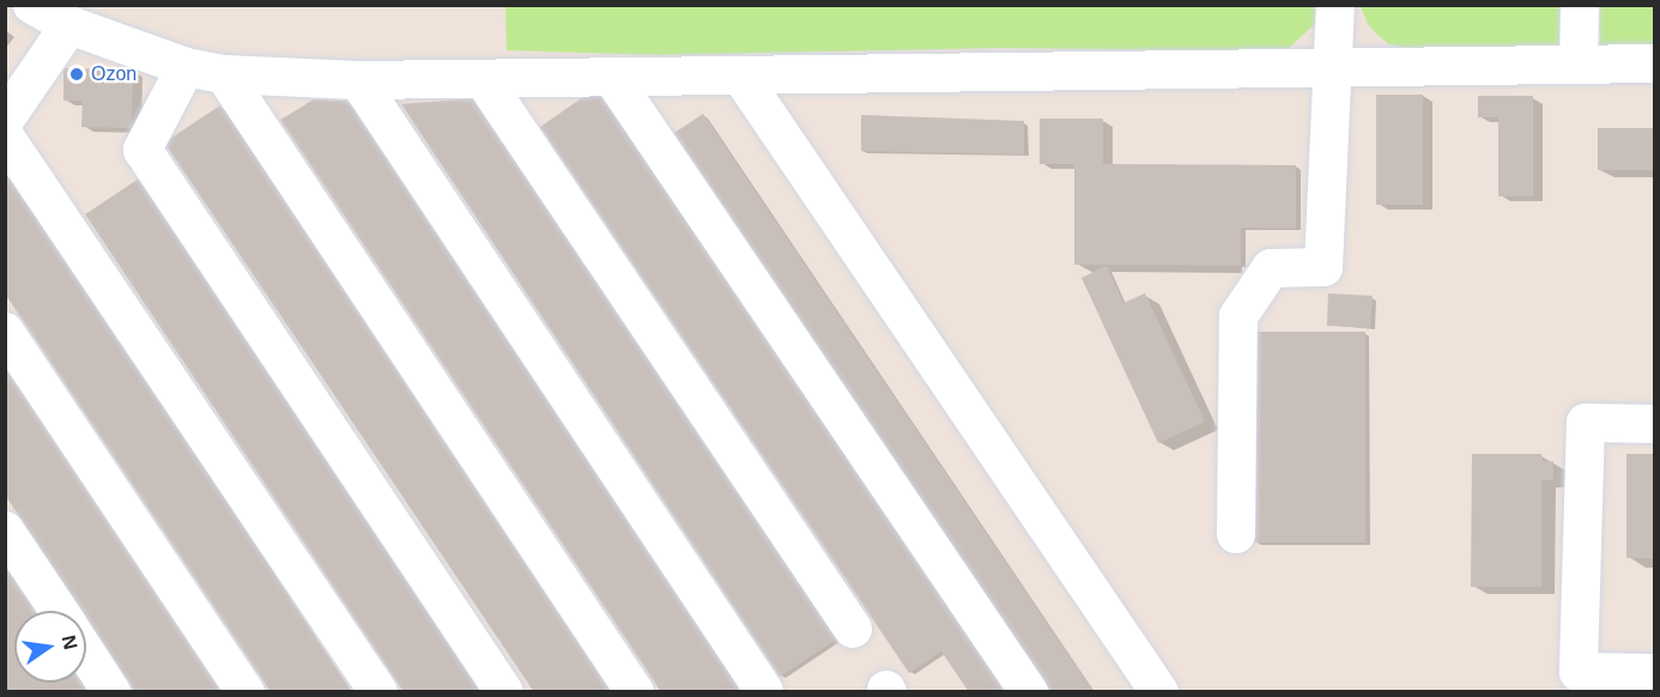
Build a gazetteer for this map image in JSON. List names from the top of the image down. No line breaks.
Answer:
{"places":["Ozon"],"north":"right"}
